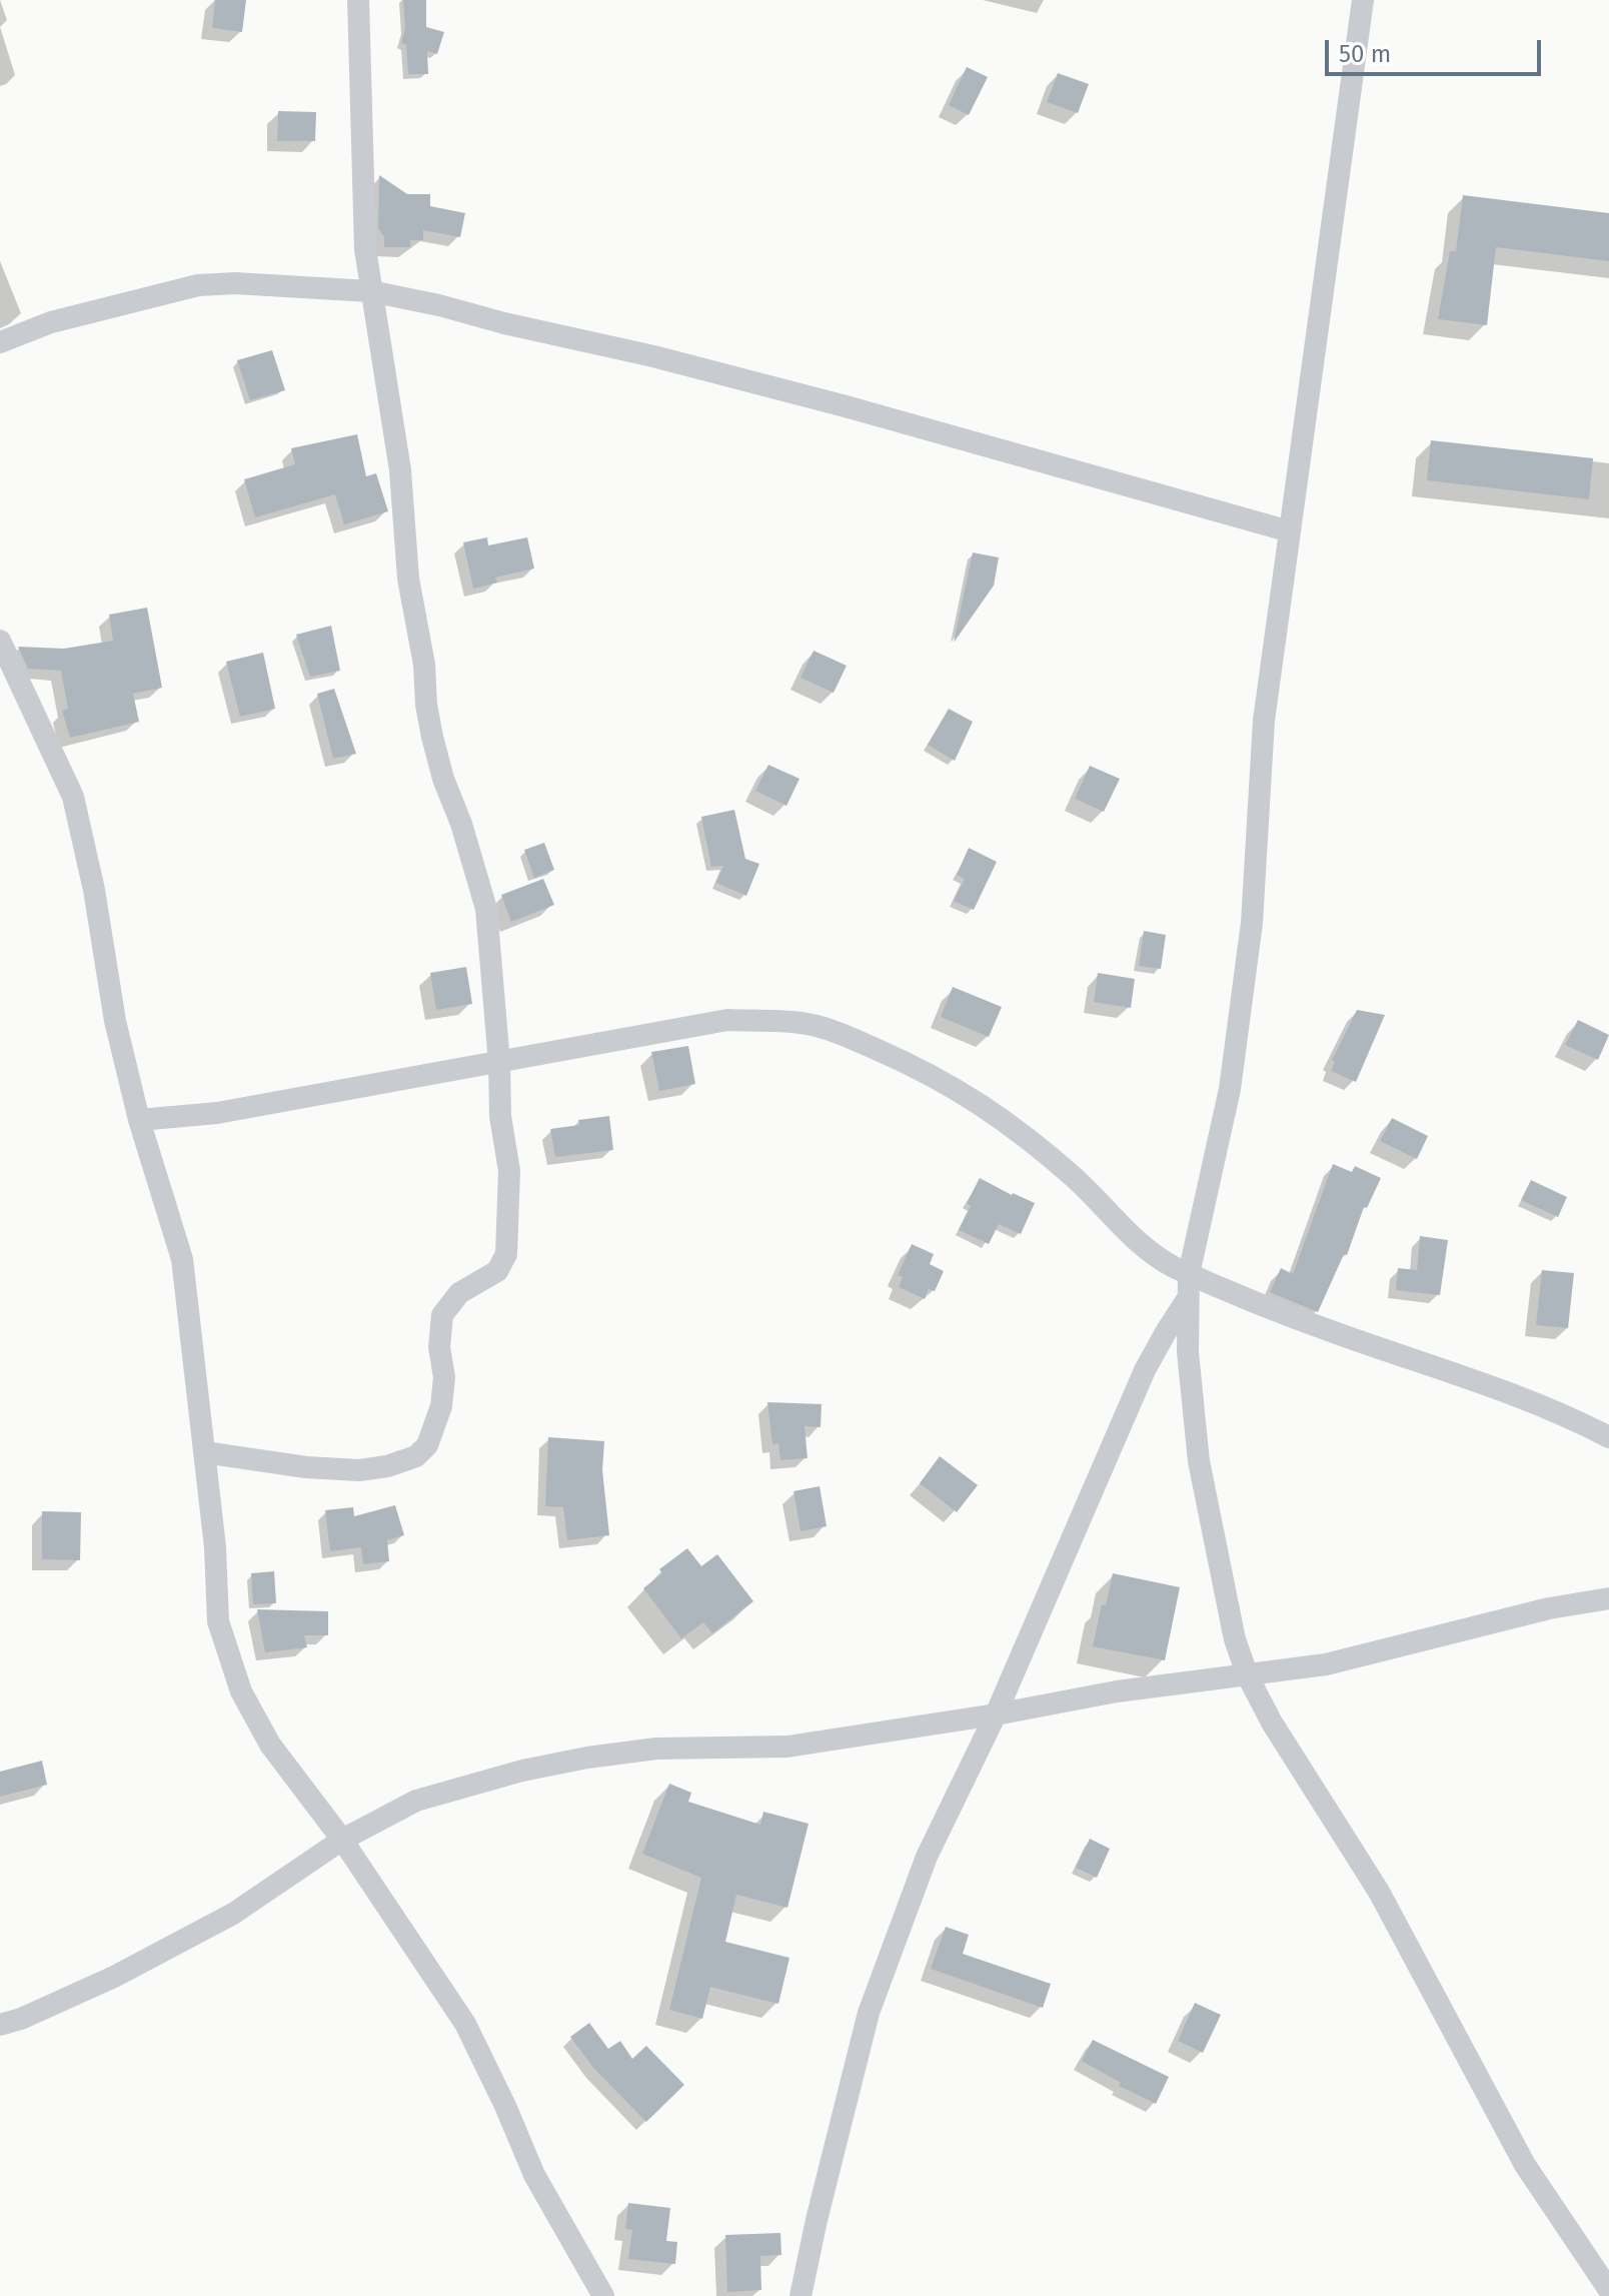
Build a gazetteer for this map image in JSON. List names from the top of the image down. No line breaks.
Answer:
{"scale_bar":"50 m"}
